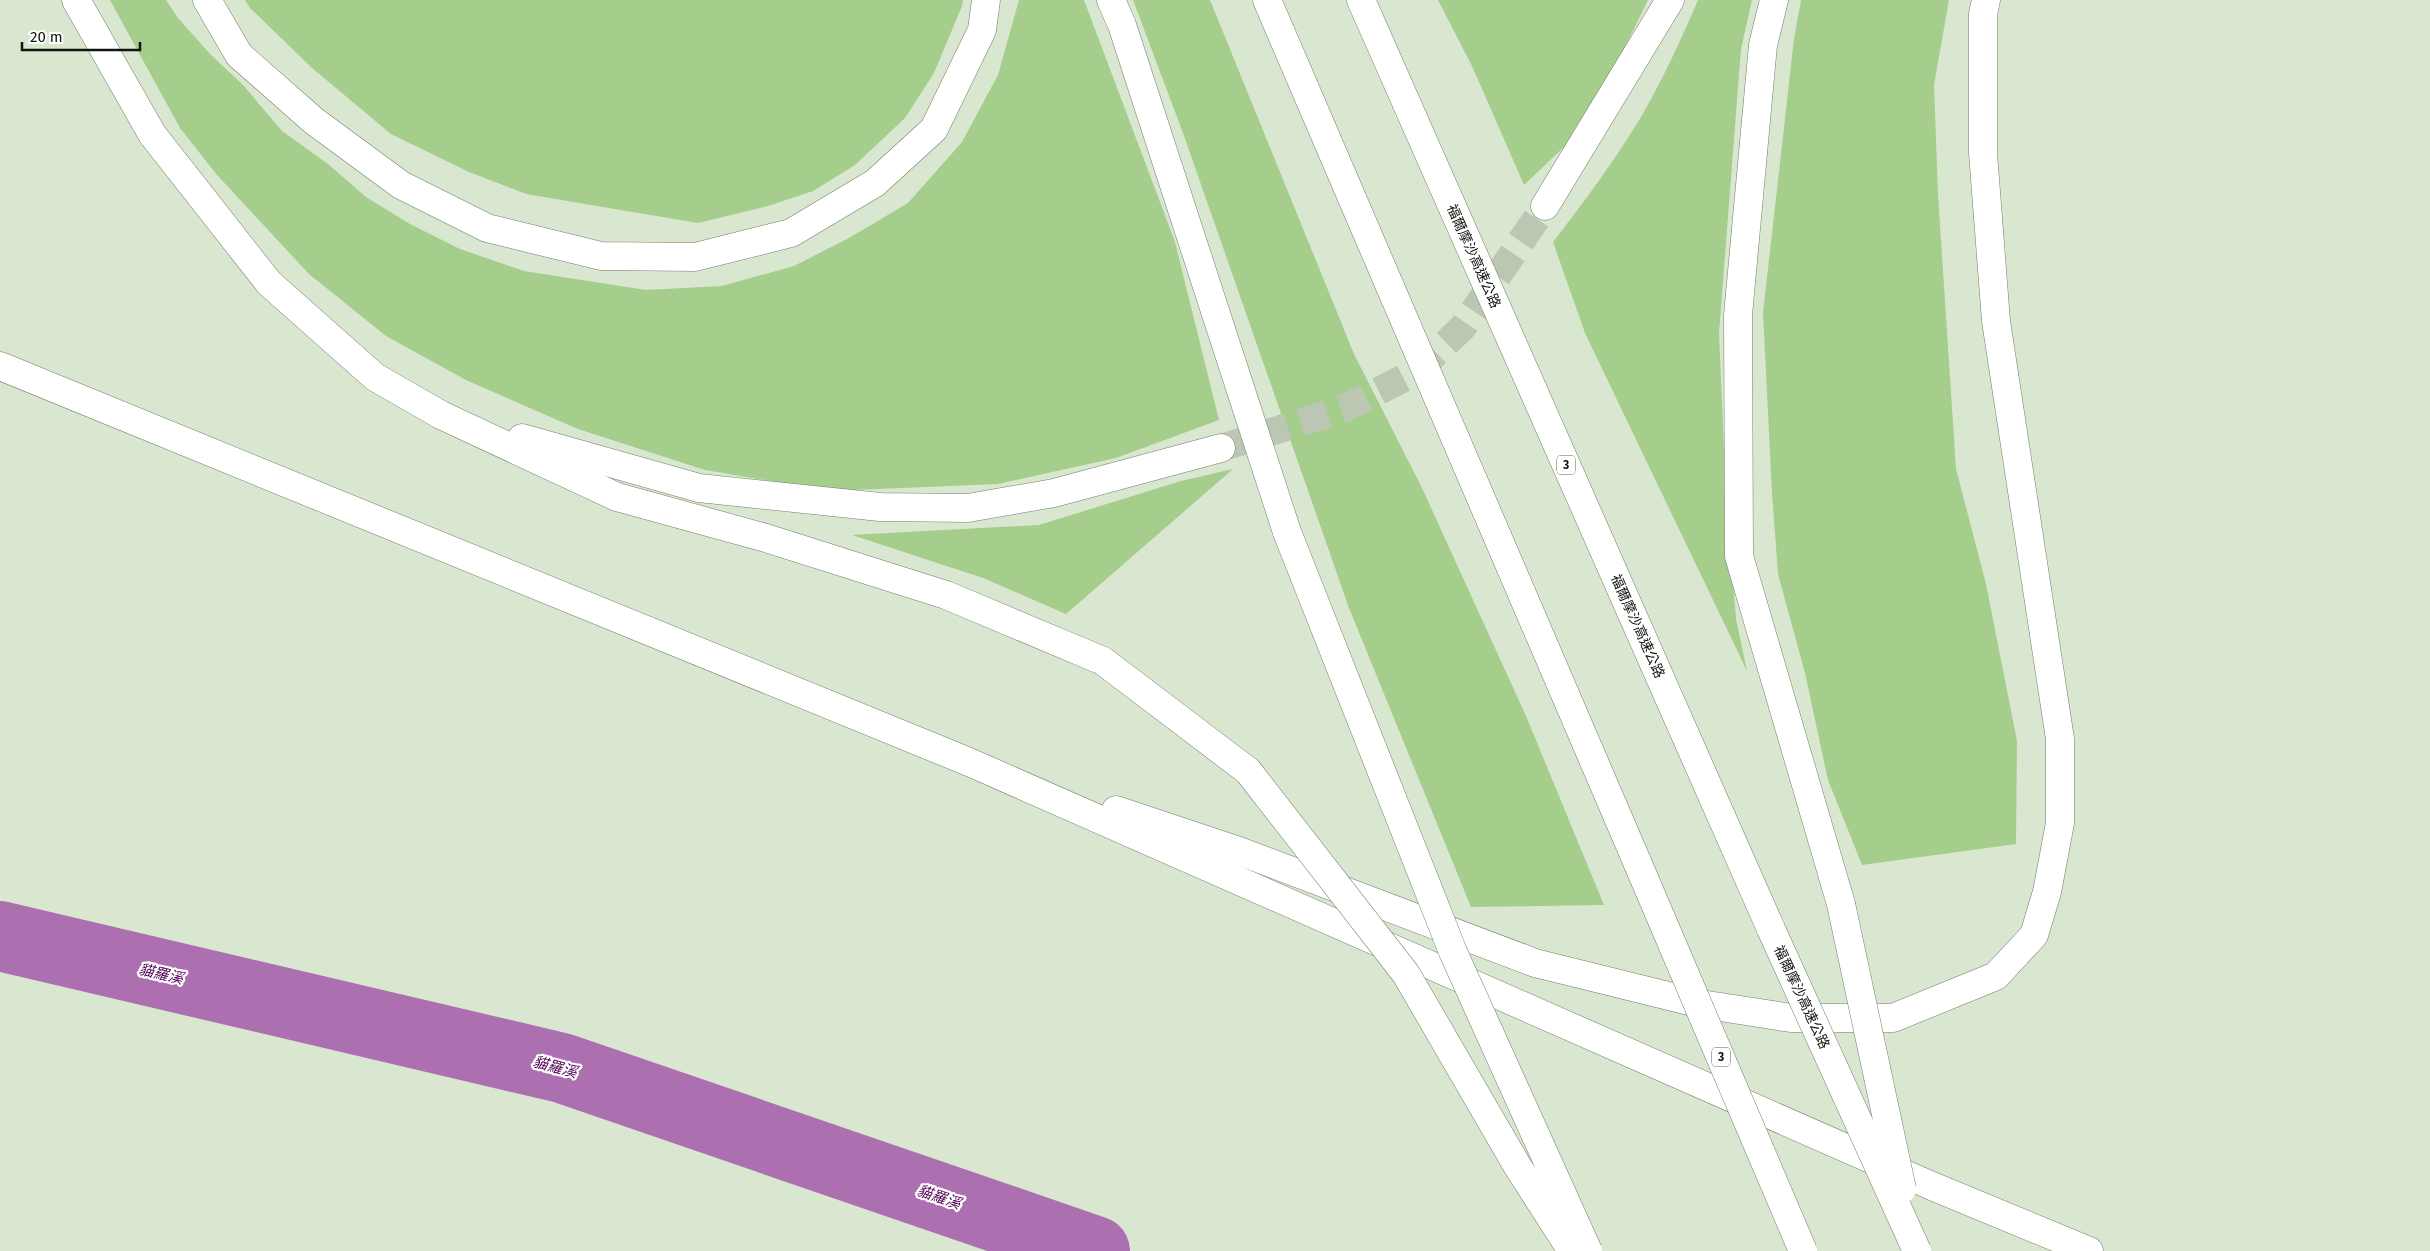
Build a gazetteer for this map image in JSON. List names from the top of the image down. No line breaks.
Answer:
{"streets":{"main road":["福爾摩沙高速公路","3"]},"water":["貓羅溪"],"scale_bar":"20 m"}
